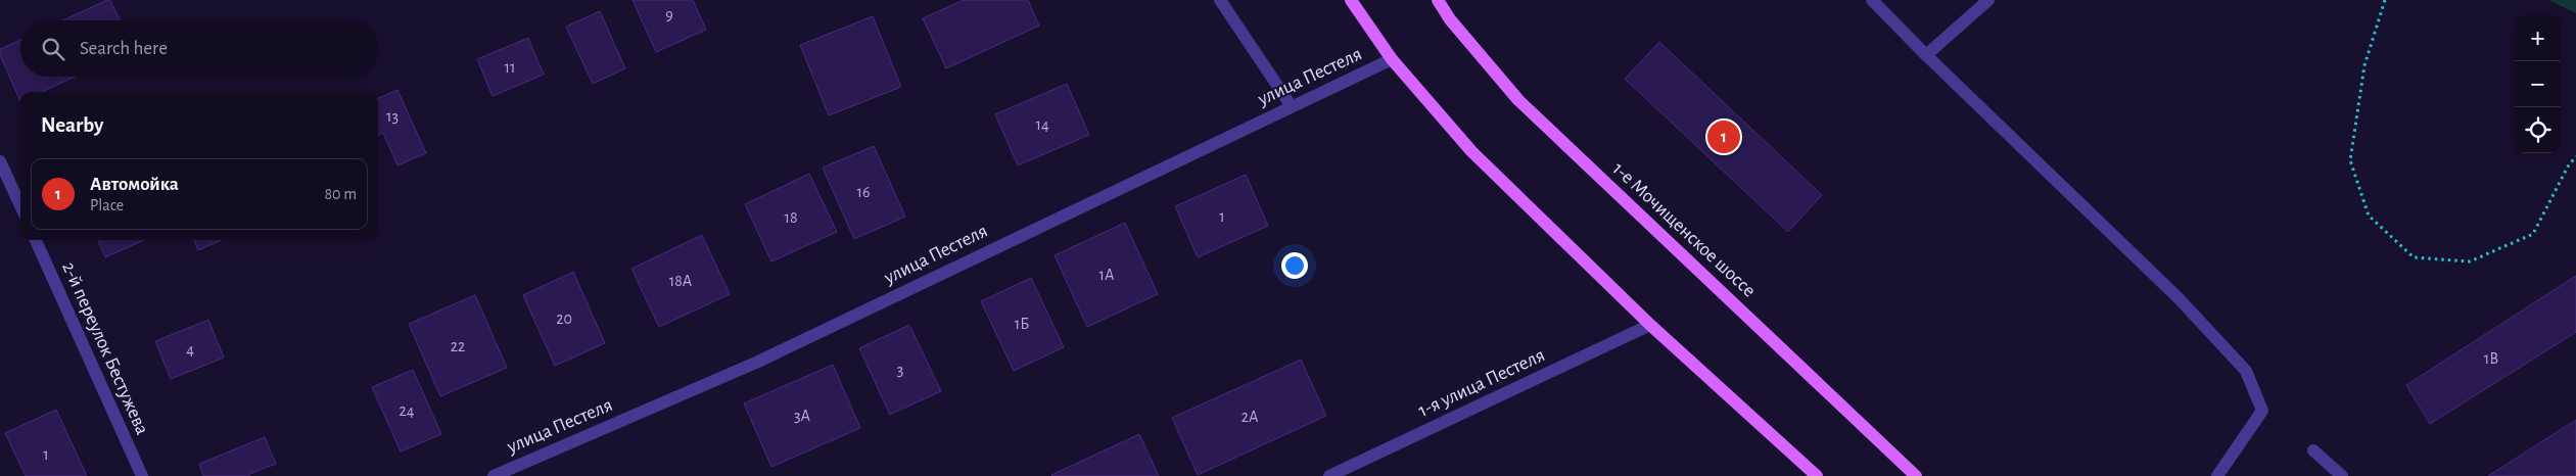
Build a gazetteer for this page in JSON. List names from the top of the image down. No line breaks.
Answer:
{"streets":{"main road":["1-е Мочищенское шоссе"],"street":["улица Пестеля","2-й переулок Бестужева","1-я улица Пестеля"]},"house_numbers":["9","11","13","14","16","1","18","1А","18А","20","1Б","22","4","1В","3","24","3А","2А","1"],"page":{"map_buttons":["+","−"],"search":"Search here","heading":"Nearby","pins":"1","list":[{"mark":"1","name":"Автомойка","note":"Place","value":"80 m"}]}}
